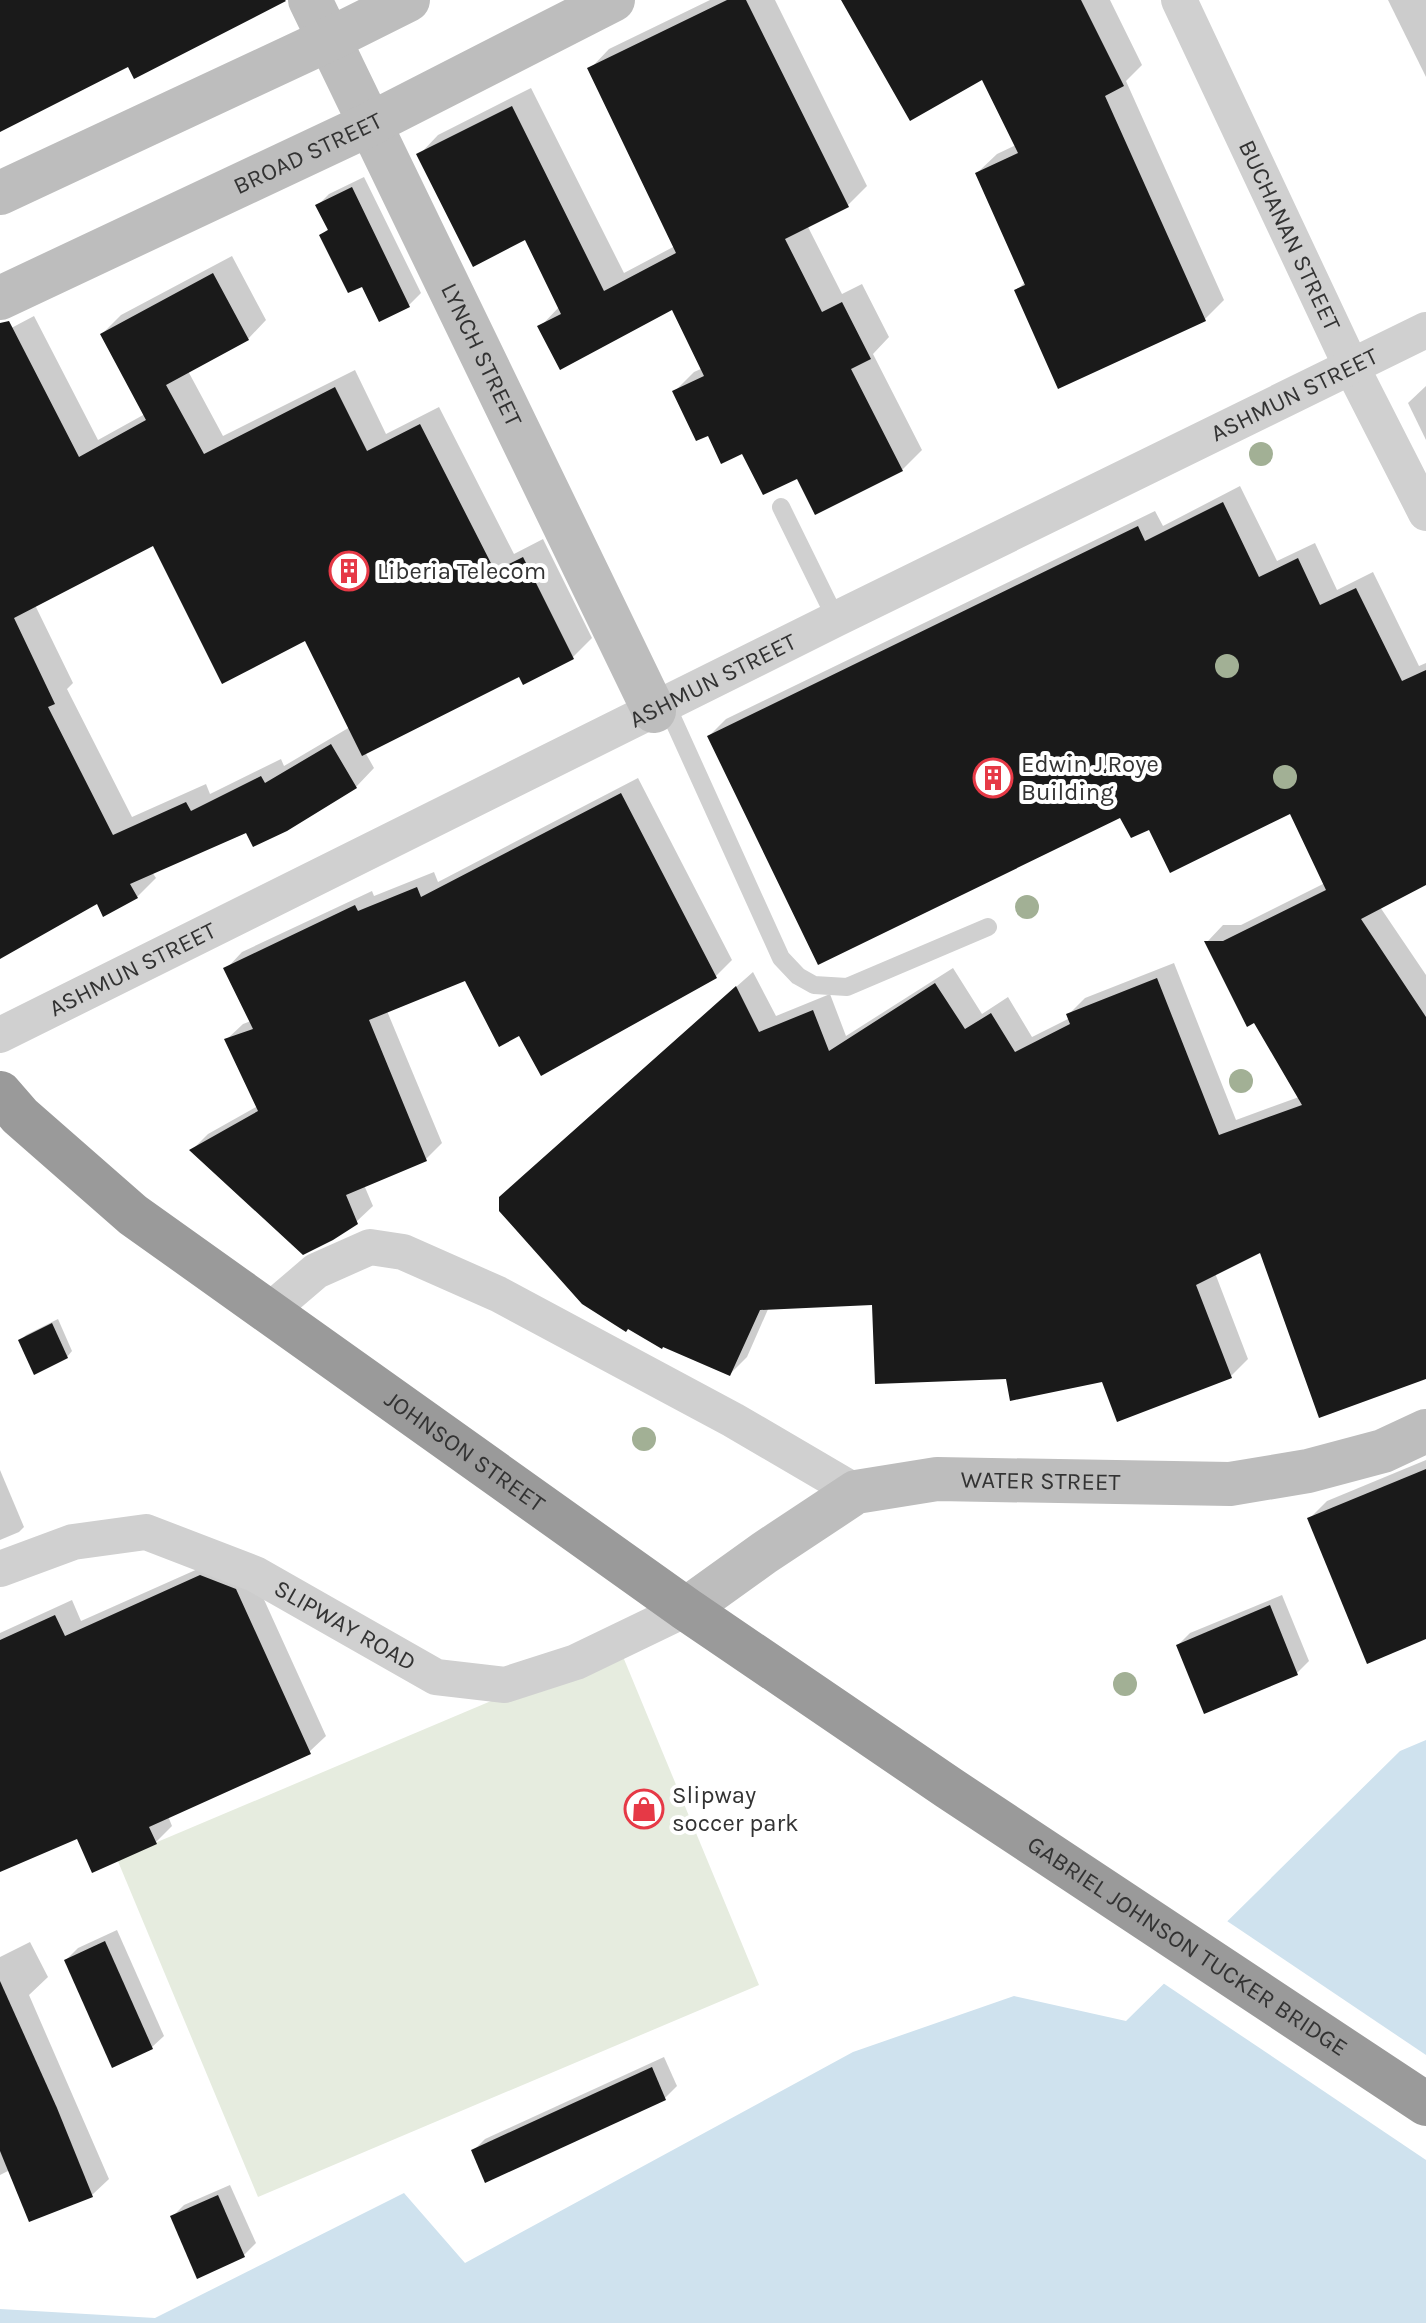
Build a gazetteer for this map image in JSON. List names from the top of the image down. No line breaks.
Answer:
{"streets":{"highway":["JOHNSON STREET","GABRIEL JOHNSON TUCKER BRIDGE"],"street":["BROAD STREET","BUCHANAN STREET","LYNCH STREET","ASHMUN STREET","WATER STREET","SLIPWAY ROAD"]},"crossings":[["BROAD STREET","LYNCH STREET"],["BUCHANAN STREET","ASHMUN STREET"],["LYNCH STREET","ASHMUN STREET"],["JOHNSON STREET","WATER STREET"],["JOHNSON STREET","SLIPWAY ROAD"],["JOHNSON STREET","GABRIEL JOHNSON TUCKER BRIDGE"],["WATER STREET","SLIPWAY ROAD"]],"places":{"building":["Liberia Telecom","Edwin J.Roye Building"],"shop":["Slipway soccer park"]}}
